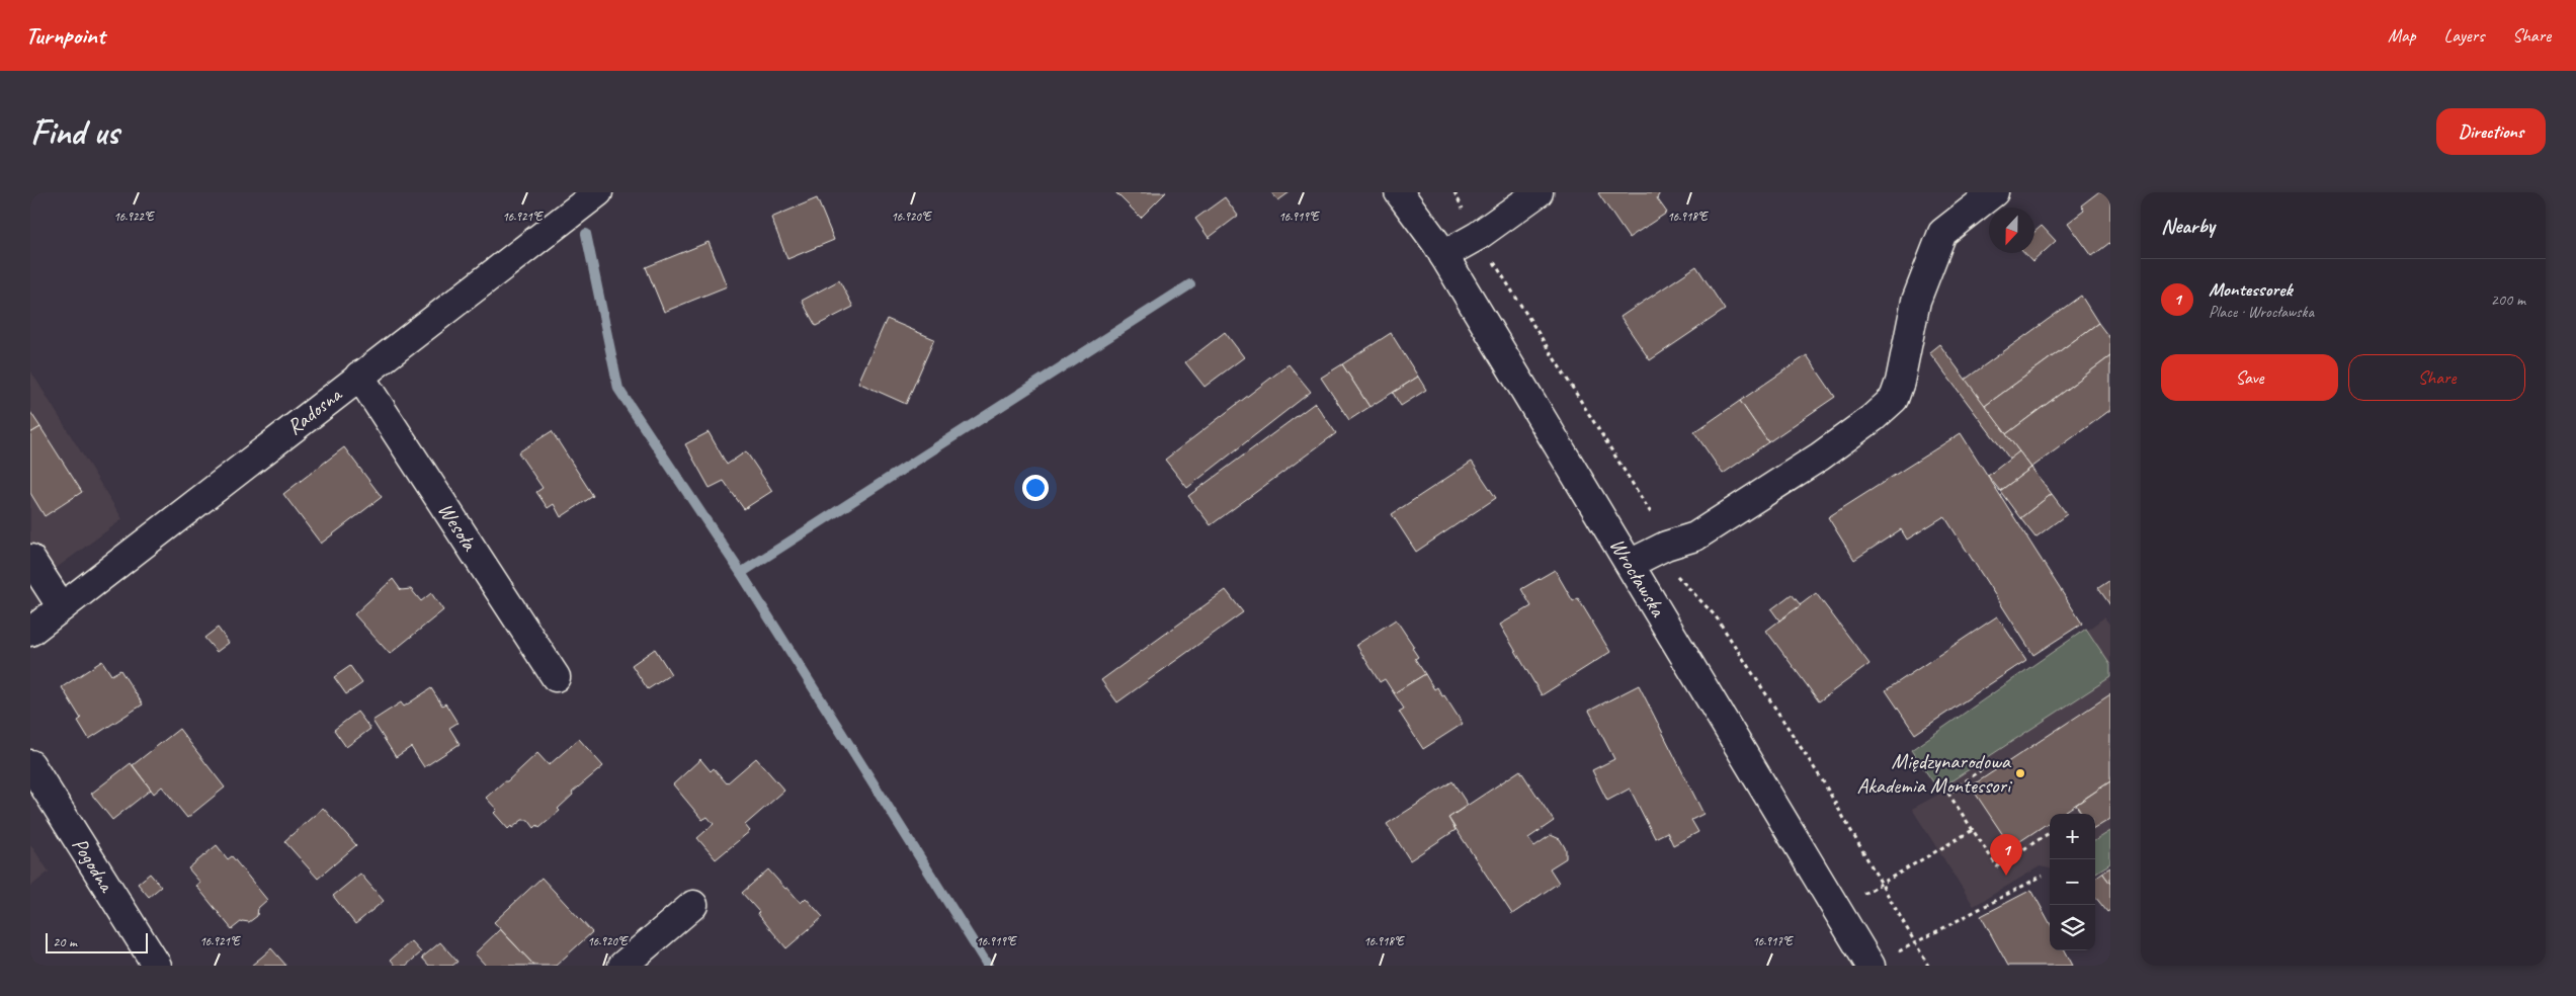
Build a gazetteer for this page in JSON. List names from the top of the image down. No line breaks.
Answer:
{"streets":{"street":["Radosna","Wesoła","Wrocławska","Pogodna"]},"crossings":[["Radosna","Wesoła"]],"places":["Międzynarodowa Akademia Montessori"],"scale_bar":"20 m","north":"bottom","page":{"header":"Turnpoint","nav":["Map","Layers","Share"],"buttons":["Directions",["Save","Share"]],"title":"Find us","heading":"Nearby","list":[{"mark":"1","name":"Montessorek","note":"Place · Wrocławska","value":"200 m"}],"map_buttons":["+","−"],"pins":"1","scale":"20 m"},"coordinates":["16.922°E","16.921°E","16.920°E","16.919°E","16.918°E","16.917°E"]}
